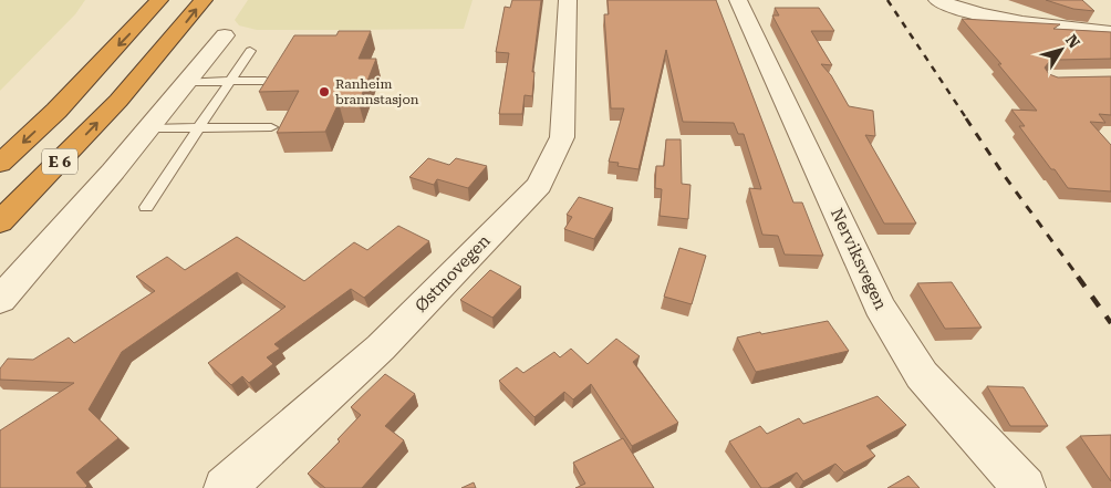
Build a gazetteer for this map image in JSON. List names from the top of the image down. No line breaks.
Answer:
{"streets":{"highway":["E 6"],"street":["Nerviksvegen","Østmovegen"]},"places":["Ranheim brannstasjon"],"north":"top right"}
